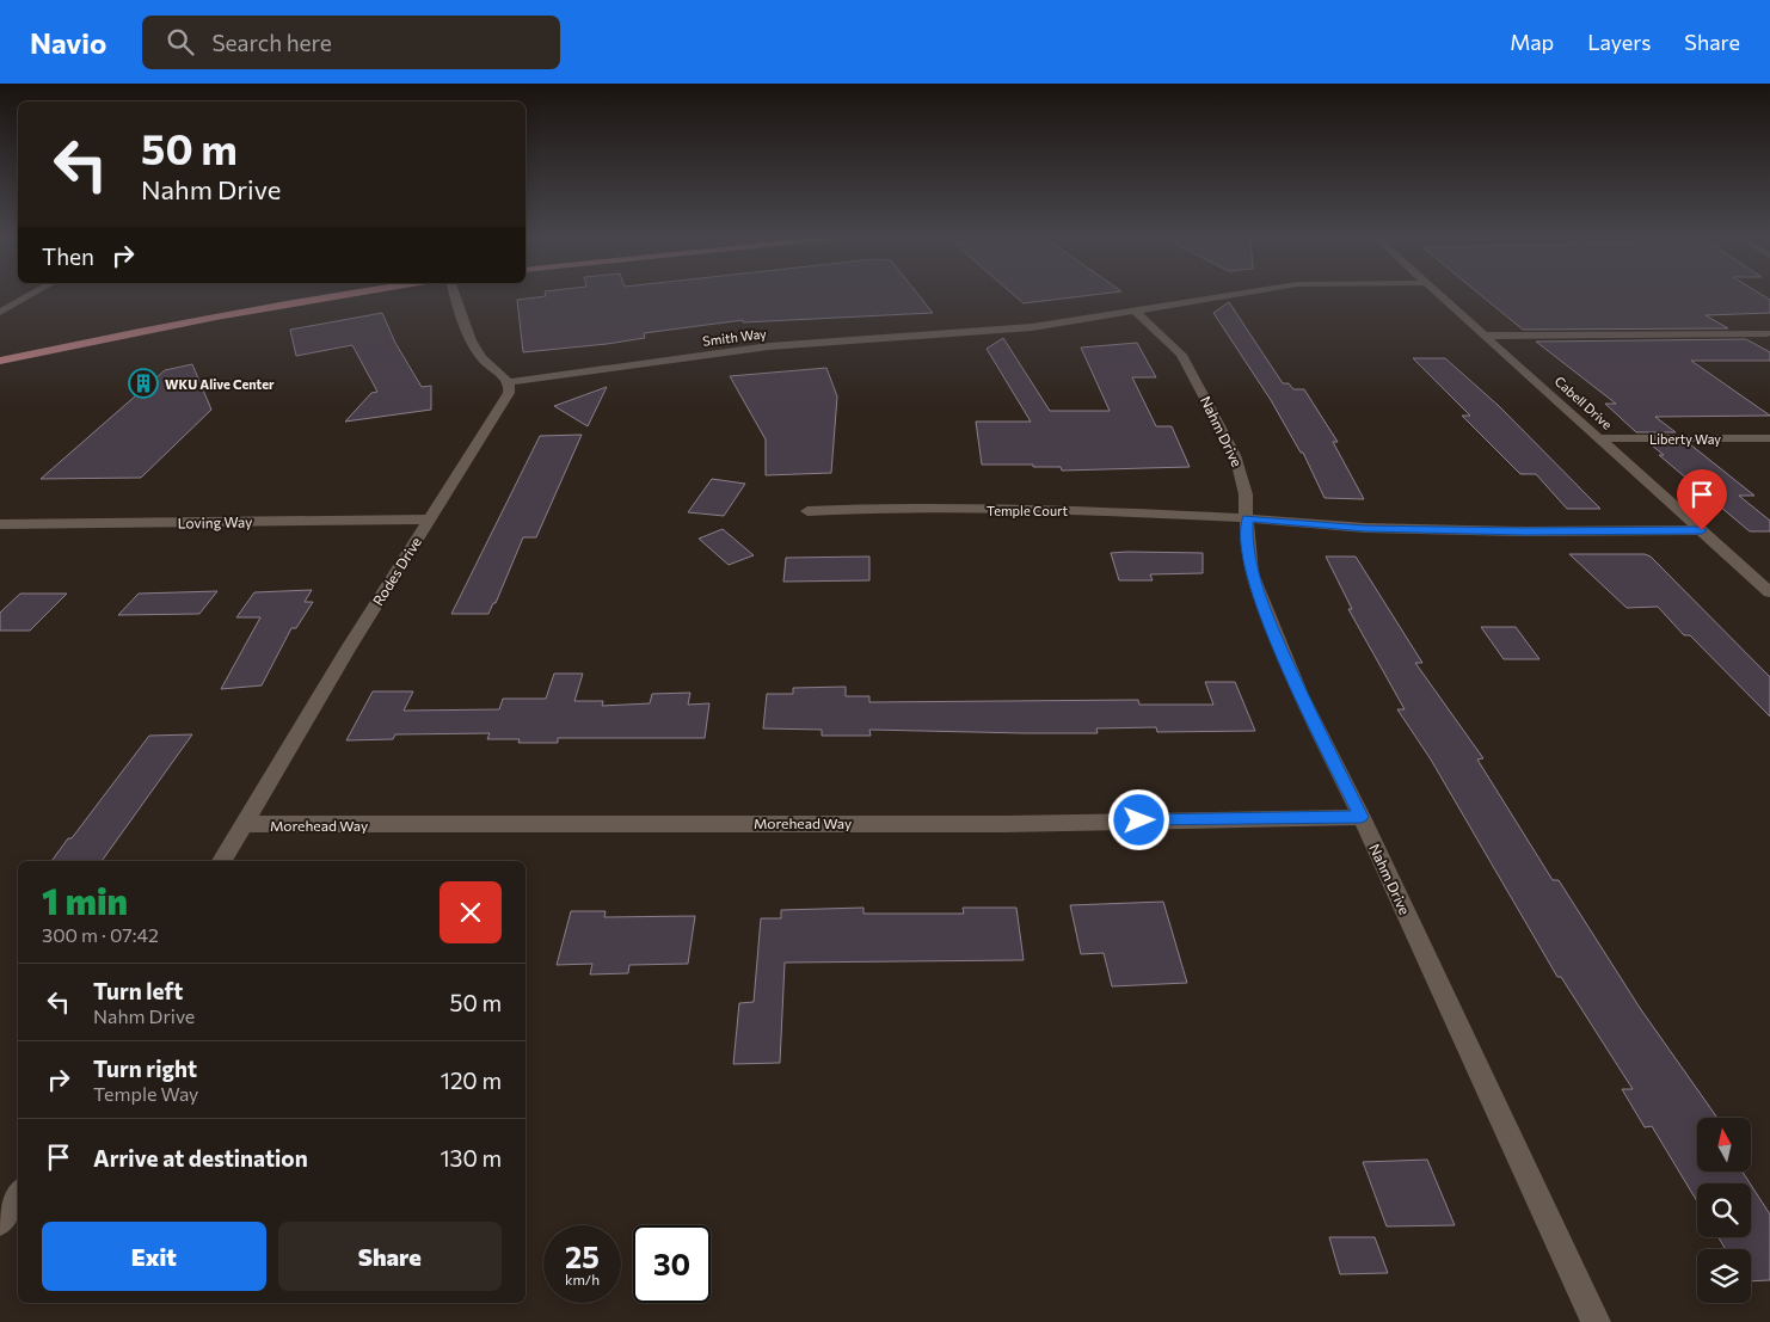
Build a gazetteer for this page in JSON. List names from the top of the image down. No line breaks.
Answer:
{"streets":{"street":["Smith Way","Cabell Drive","Nahm Drive","Liberty Way","Temple Court","Loving Way","Rodes Drive","Morehead Way"]},"crossings":[["Smith Way","Nahm Drive"],["Smith Way","Rodes Drive"],["Cabell Drive","Liberty Way"],["Cabell Drive","Temple Court"],["Nahm Drive","Temple Court"],["Nahm Drive","Morehead Way"],["Loving Way","Rodes Drive"],["Rodes Drive","Morehead Way"]],"places":{"building":["WKU Alive Center"]},"north":"top","page":{"header":"Navio","search":"Search here","nav":["Map","Layers","Share"],"turn":["50 m","Nahm Drive"],"then":"Then","heading":["1 min","300 m · 07:42"],"list":[{"name":"Turn left","note":"Nahm Drive","value":"50 m"},{"name":"Turn right","note":"Temple Way","value":"120 m"},{"name":"Arrive at destination","value":"130 m"}],"buttons":["Exit","Share"],"speed":"25 km/h","limit":"30"}}
